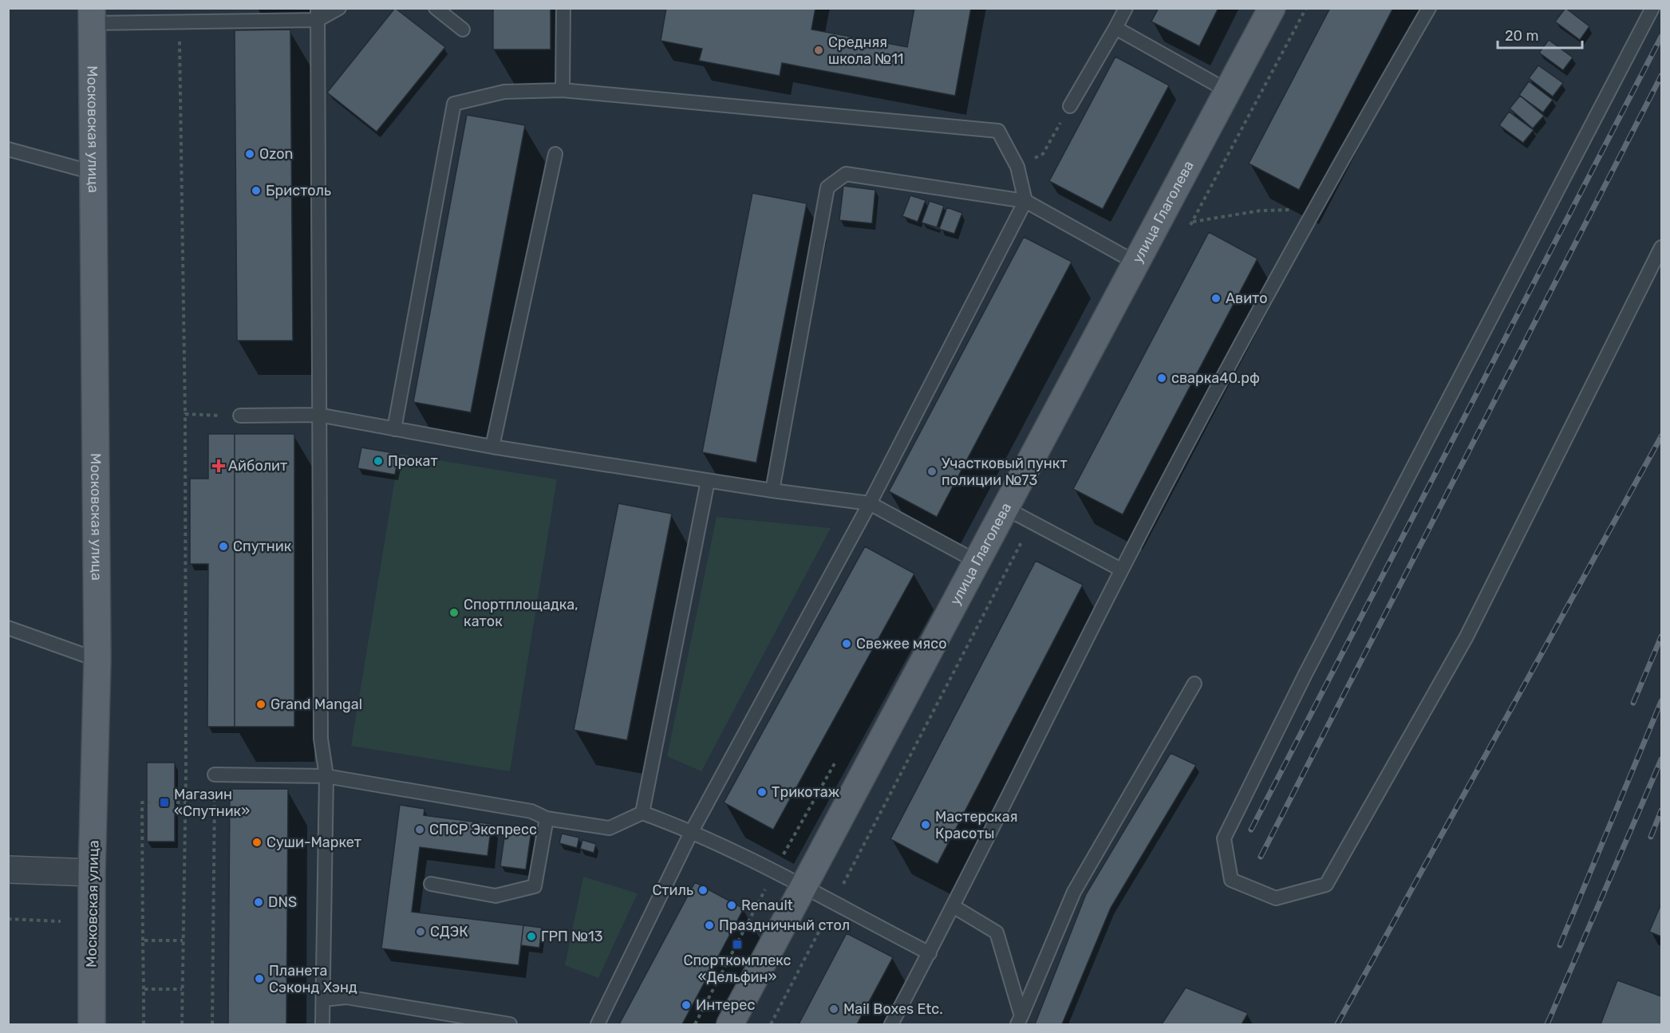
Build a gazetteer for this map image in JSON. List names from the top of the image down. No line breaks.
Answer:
{"streets":{"main road":["Московская улица","улица Глаголева"]},"places":{"other":["Средняя школа №11","Ozon","Бристоль","Авито","сварка40.рф","Прокат","Участковый пункт полиции №73","Спутник","Спортплощадка, каток","Свежее мясо","Grand Mangal","Трикотаж","Мастерская Красоты","СПСР Экспресс","Суши-Маркет","Стиль","DNS","Renault","Праздничный стол","СДЭК","ГРП №13","Планета Сэконд Хэнд","Интерес","Mail Boxes Etc."],"health":["Айболит"],"transit":["Магазин «Спутник»","Спорткомплекс «Дельфин»"]},"scale_bar":"20 m"}
